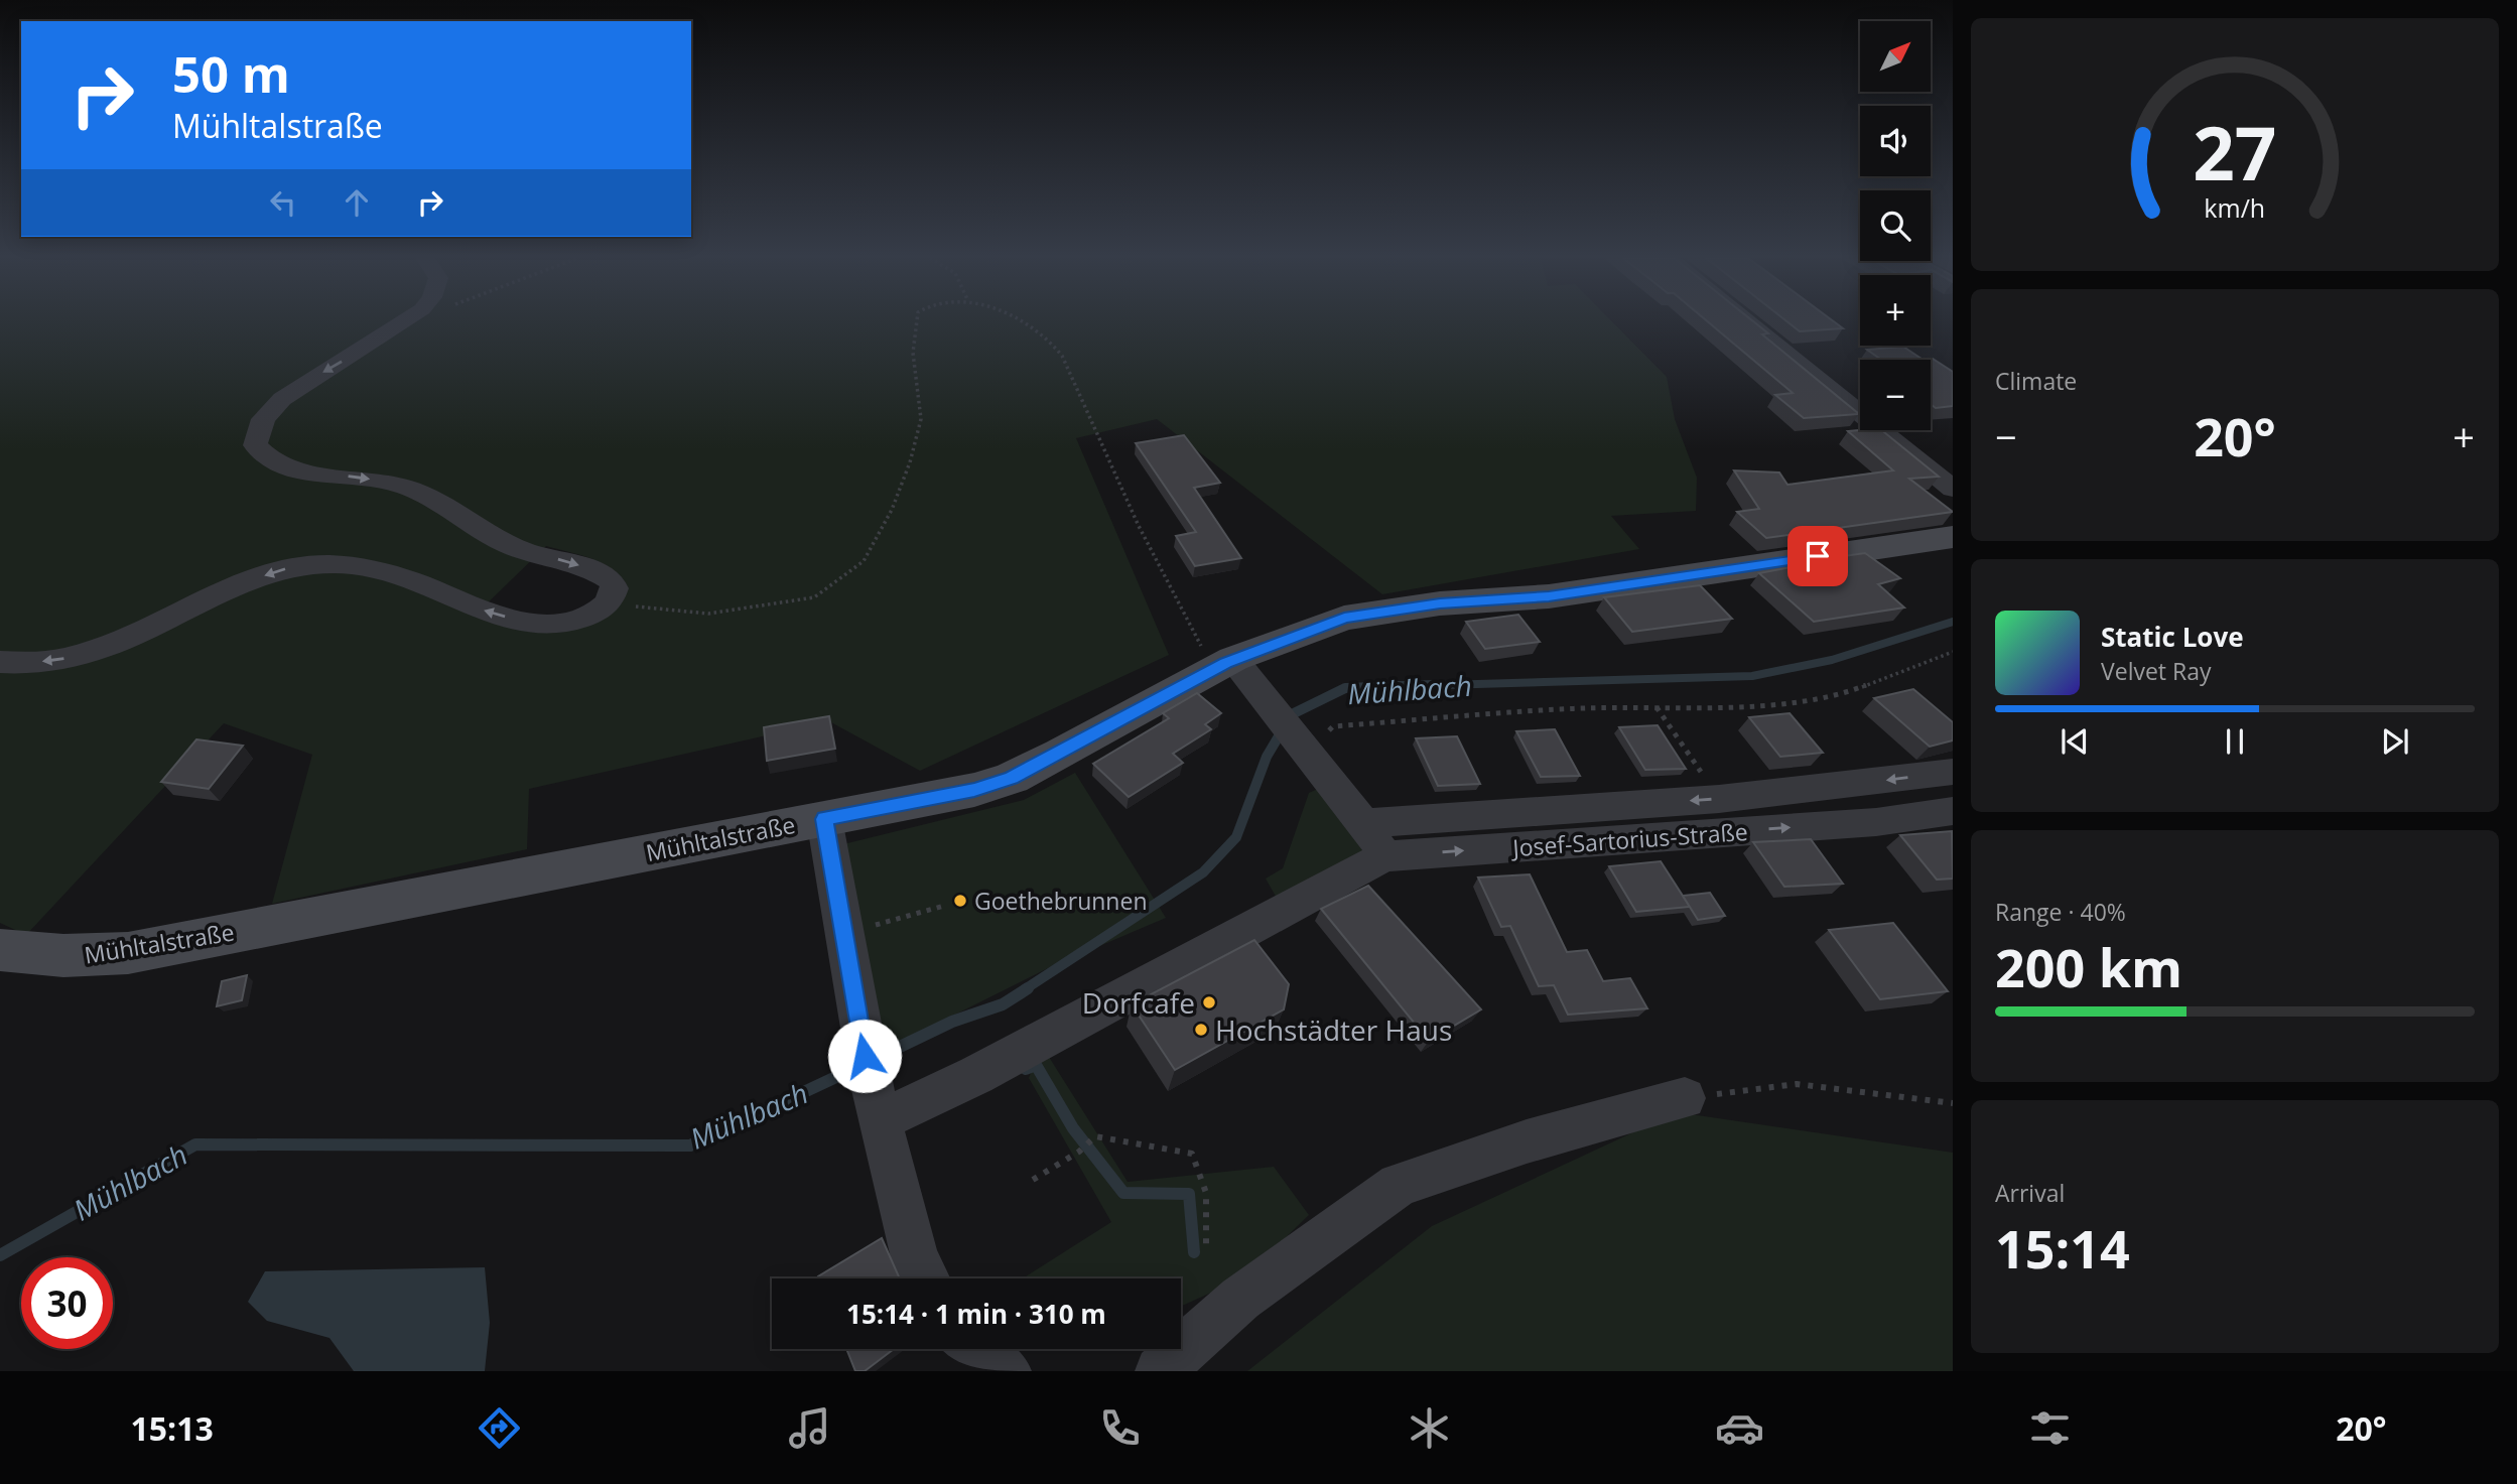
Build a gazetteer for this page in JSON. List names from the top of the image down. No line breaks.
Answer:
{"streets":{"main road":["Mühltalstraße"],"street":["Josef-Sartorius-Straße"]},"water":["Mühlbach"],"places":["Goethebrunnen","Dorfcafe","Hochstädter Haus"],"north":"top right","page":{"map_buttons":["+","−"],"turn":["50 m","Mühltalstraße"],"tile":["Climate",["Range · 40%","200 km"],["Arrival","15:14"]],"heat":["−","20°","+"],"song":["Static Love","Velvet Ray"],"limit":"30","trip":"15:14 · 1 min · 310 m","tabs":["15:13","20°"],"gauge":["27","km/h"]}}
